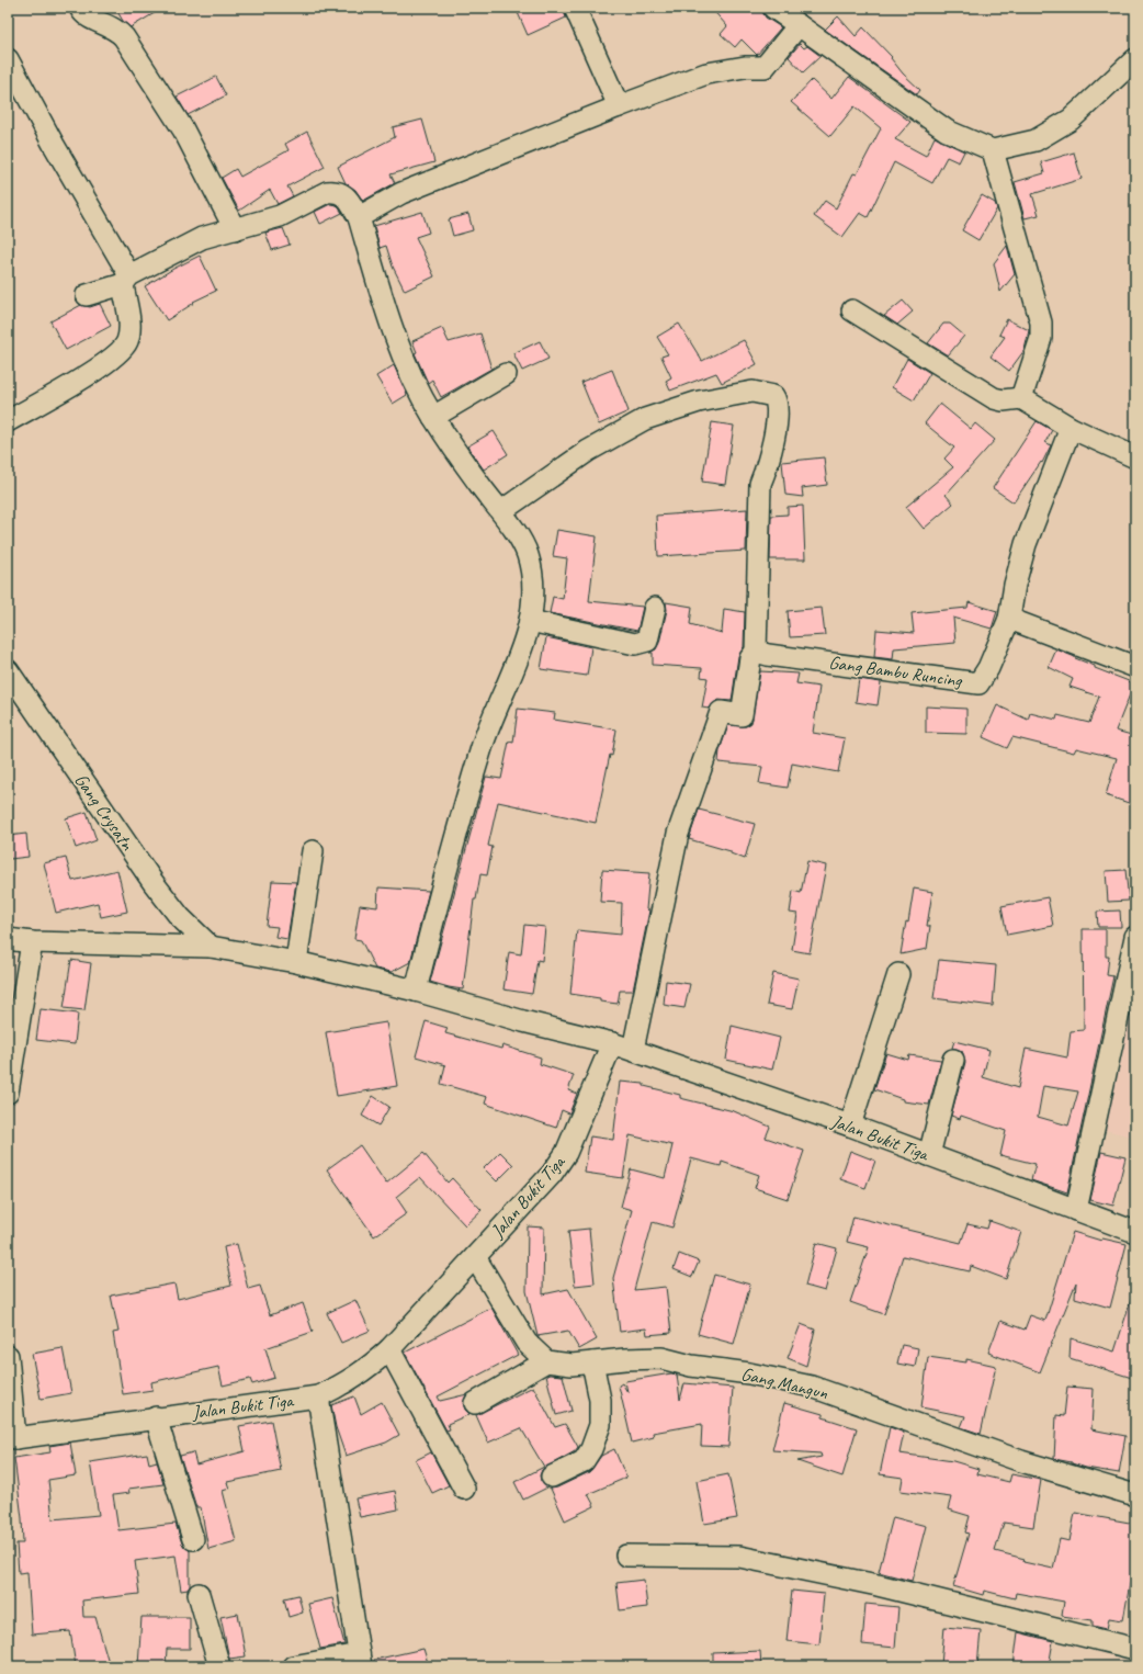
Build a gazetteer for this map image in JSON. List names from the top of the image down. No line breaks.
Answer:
{"streets":{"street":["Gang Bambu Runcing","Gang Crysatn","Jalan Bukit Tiga","Gang Mangun"]}}
